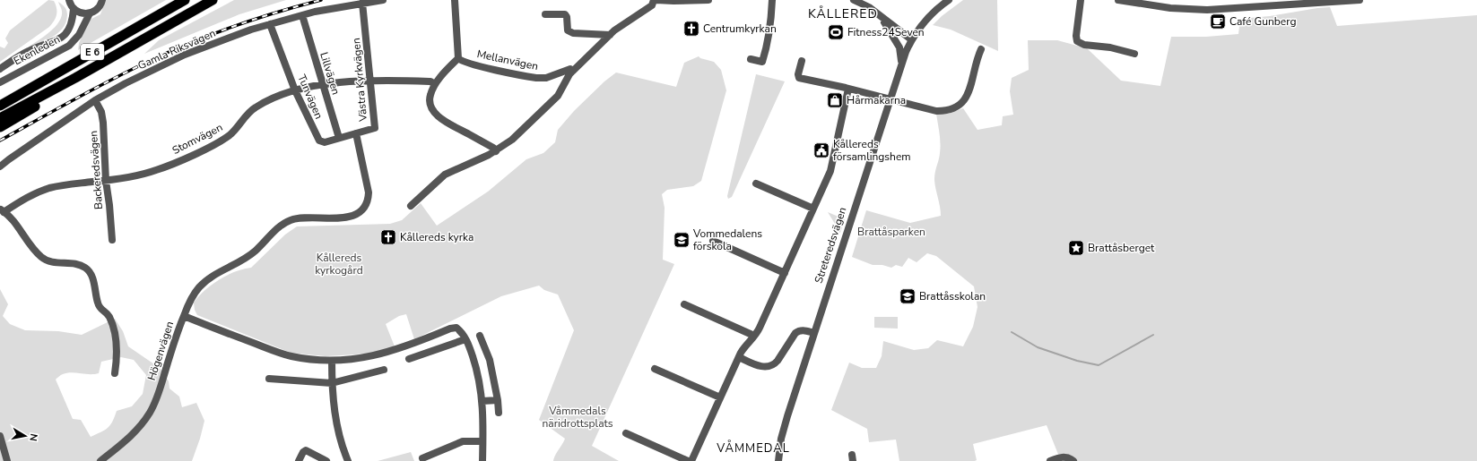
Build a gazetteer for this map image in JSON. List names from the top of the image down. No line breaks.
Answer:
{"streets":{"highway":["E 6"],"street":["Gamla Riksvägen","Ekenleden","Mellanvägen","Lillvägen","Västra Kyrkvägen","Tunvägen","Stomvägen","Backeredsvägen","Streteredsvägen","Högenvägen"]},"crossings":[["Gamla Riksvägen","Lillvägen"],["Gamla Riksvägen","Västra Kyrkvägen"],["Gamla Riksvägen","Tunvägen"],["Gamla Riksvägen","Backeredsvägen"],["Lillvägen","Tunvägen"],["Lillvägen","Stomvägen"],["Västra Kyrkvägen","Tunvägen"],["Västra Kyrkvägen","Stomvägen"],["Västra Kyrkvägen","Högenvägen"],["Tunvägen","Stomvägen"],["Stomvägen","Backeredsvägen"]],"districts":["KÅLLERED","VÅMMEDAL"],"parks":["Brattåsparken","Kållereds kyrkogård","Våmmedals näridrottsplats"],"places":{"cafe":["Café Gunberg"],"church":["Centrumkyrkan","Kållereds kyrka"],"sports":["Fitness24Seven"],"shop":["Hårmakarna"],"public building":["Kållereds församlingshem"],"school or university":["Vommedalens förskola","Brattåsskolan"],"place":["Brattåsberget"]},"north":"right"}
